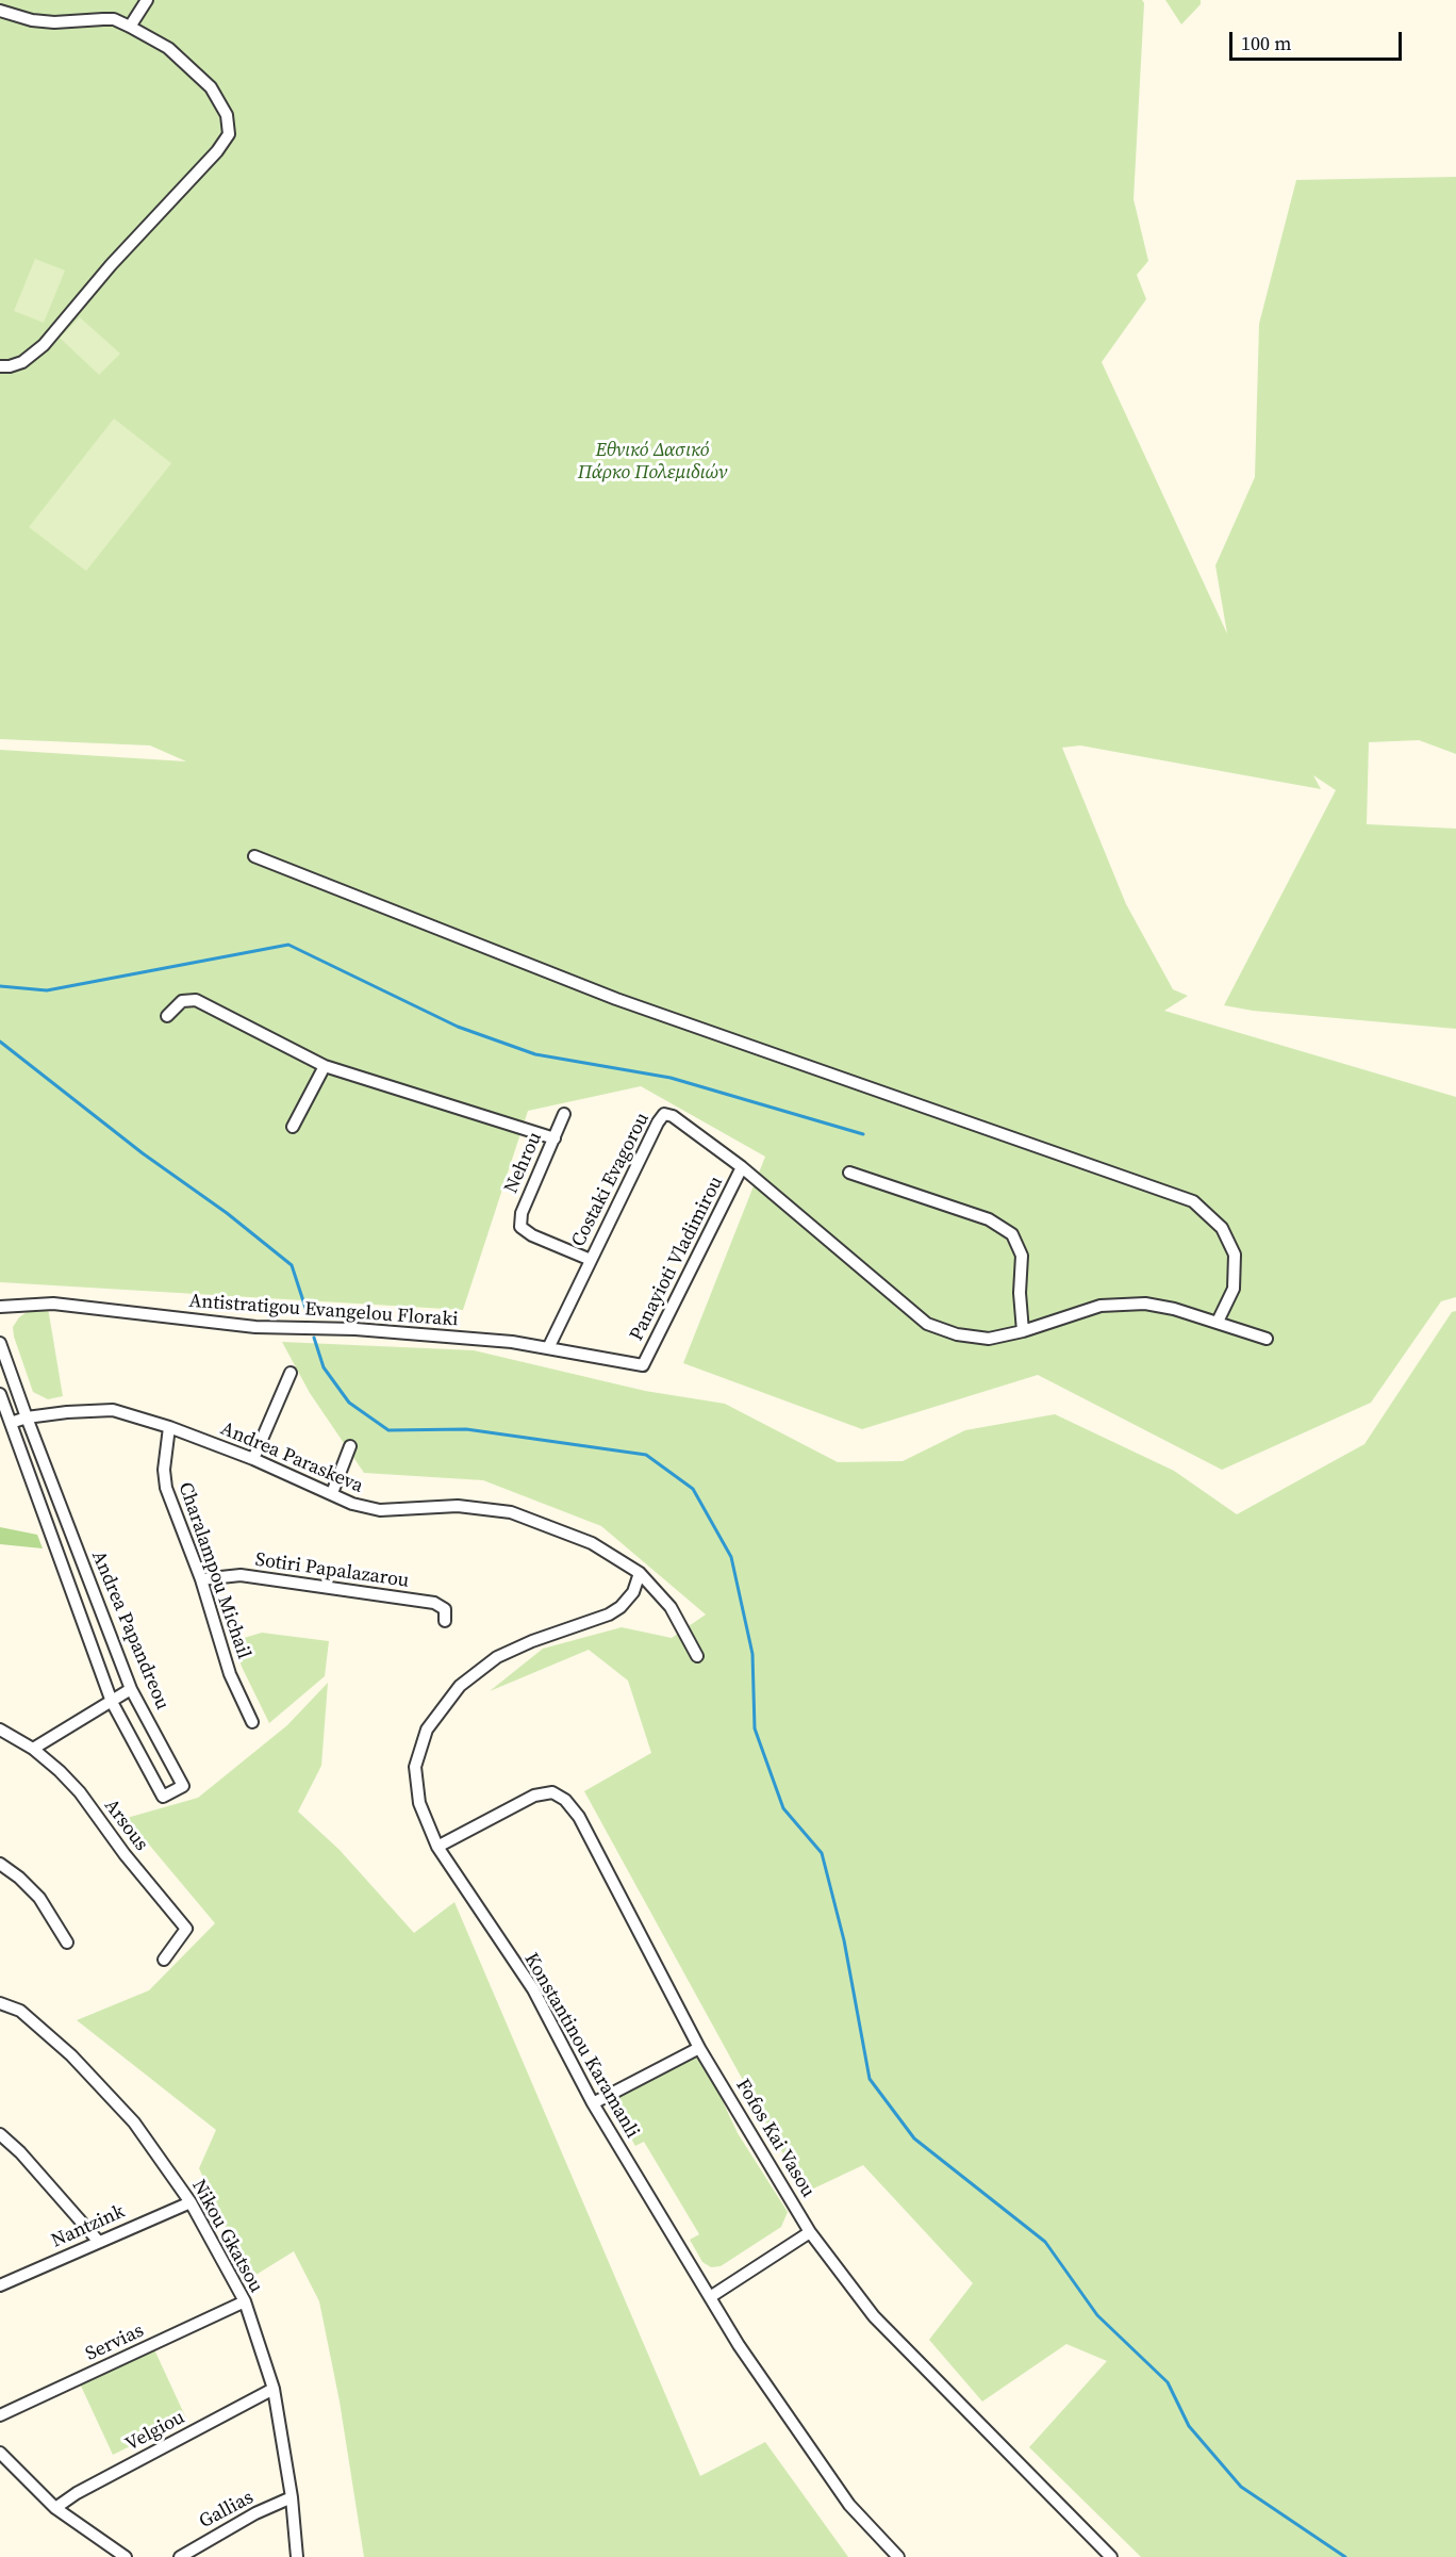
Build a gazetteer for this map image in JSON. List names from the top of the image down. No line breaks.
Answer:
{"streets":{"street":["Nehrou","Costaki Evagorou","Panayioti Vladimirou","Antistratigou Evangelou Floraki","Andrea Paraskeva","Charalampou Michail","Sotiri Papalazarou","Andrea Papandreou","Arsous","Konstantinou Karamanli","Fofos Kai Vasou","Nantzink","Nikou Gkatsou","Servias","Velgiou","Gallias"]},"crossings":[["Nehrou","Costaki Evagorou"],["Costaki Evagorou","Panayioti Vladimirou"],["Costaki Evagorou","Antistratigou Evangelou Floraki"],["Panayioti Vladimirou","Antistratigou Evangelou Floraki"],["Andrea Paraskeva","Charalampou Michail"],["Andrea Paraskeva","Andrea Papandreou"],["Andrea Paraskeva","Konstantinou Karamanli"],["Charalampou Michail","Sotiri Papalazarou"],["Konstantinou Karamanli","Fofos Kai Vasou"],["Nantzink","Nikou Gkatsou"],["Nikou Gkatsou","Servias"],["Nikou Gkatsou","Velgiou"],["Nikou Gkatsou","Gallias"]],"parks":["Εθνικό Δασικό Πάρκο Πολεμιδιών"],"scale_bar":"100 m"}
